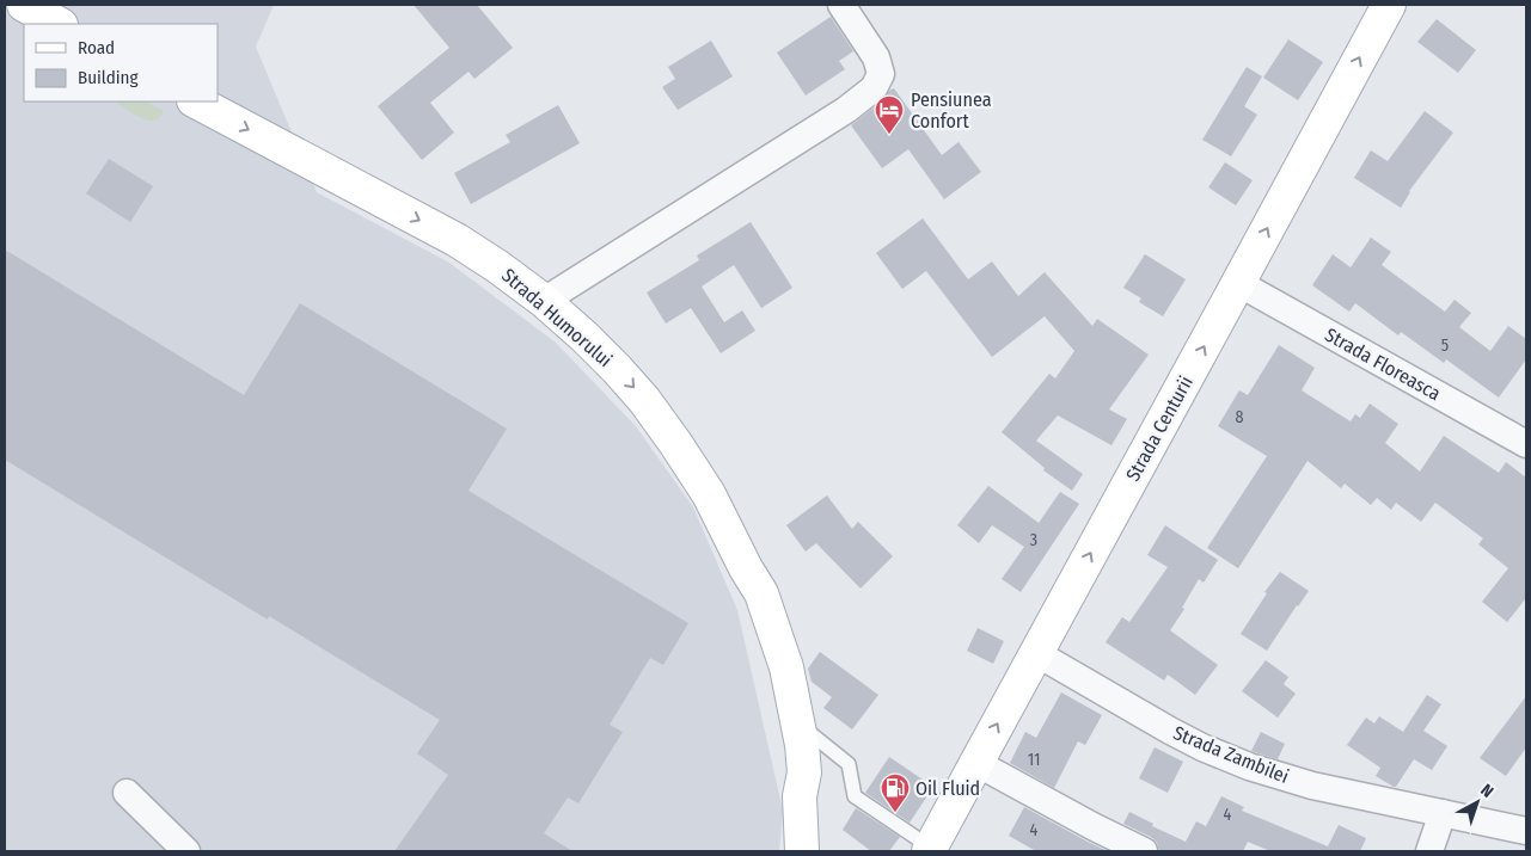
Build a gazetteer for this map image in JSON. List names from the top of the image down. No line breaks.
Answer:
{"streets":{"main road":["Strada Humorului","Strada Centurii"],"street":["Strada Floreasca","Strada Zambilei"]},"crossings":[["Strada Floreasca","Strada Centurii"],["Strada Centurii","Strada Zambilei"]],"one_way":["Strada Humorului","Strada Centurii"],"places":{"hotel":["Pensiunea Confort"],"fuel station":["Oil Fluid"]},"house_numbers":["5","8","3","11","4","4"],"legend":["Road","Building"],"north":"top right"}
